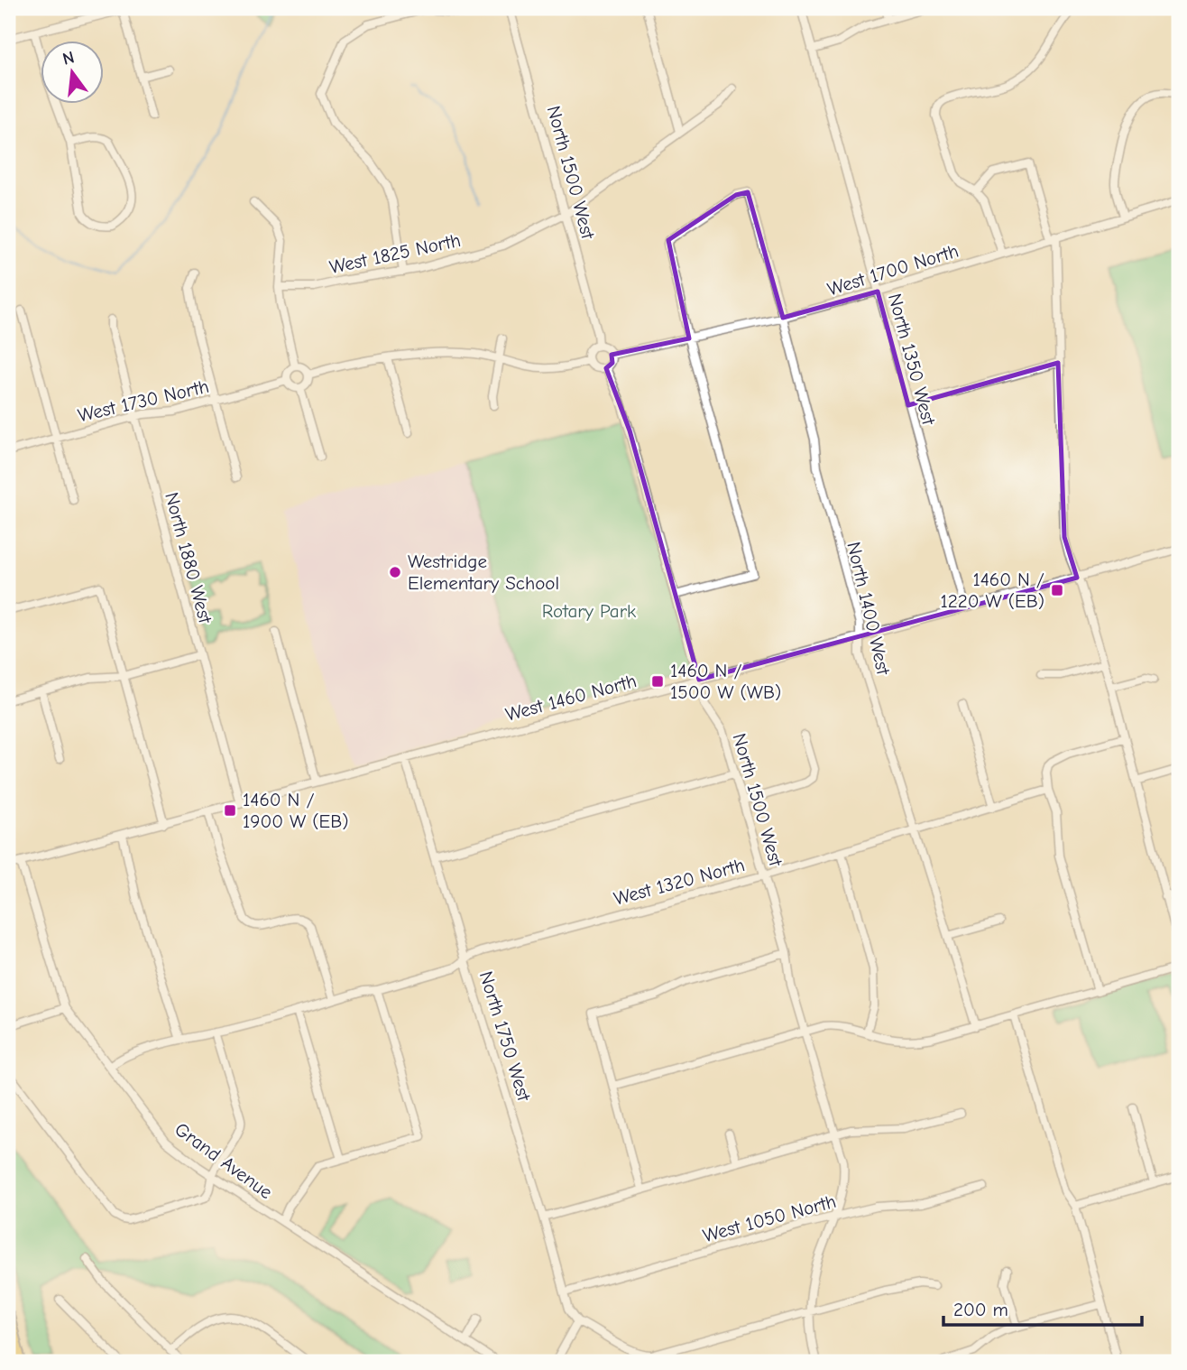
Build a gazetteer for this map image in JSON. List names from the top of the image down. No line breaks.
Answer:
{"streets":{"street":["North 1500 West","West 1825 North","West 1700 North","North 1350 West","West 1730 North","North 1880 West","North 1400 West","West 1460 North","West 1320 North","North 1750 West","Grand Avenue","West 1050 North"]},"crossings":[["North 1500 West","West 1825 North"],["North 1500 West","West 1700 North"],["North 1500 West","West 1460 North"],["North 1500 West","West 1320 North"],["North 1500 West","West 1050 North"],["West 1700 North","North 1350 West"],["West 1700 North","North 1400 West"],["North 1350 West","West 1460 North"],["West 1730 North","North 1880 West"],["North 1880 West","West 1460 North"],["North 1400 West","West 1460 North"],["North 1400 West","West 1320 North"],["West 1460 North","North 1750 West"],["West 1460 North","Grand Avenue"],["West 1320 North","North 1750 West"],["West 1320 North","Grand Avenue"],["North 1750 West","West 1050 North"]],"parks":["Rotary Park"],"places":{"other":["Westridge Elementary School"],"transit":["1460 N / 1220 W (EB)","1460 N / 1500 W (WB)","1460 N / 1900 W (EB)"]},"scale_bar":"200 m","north":"top"}
